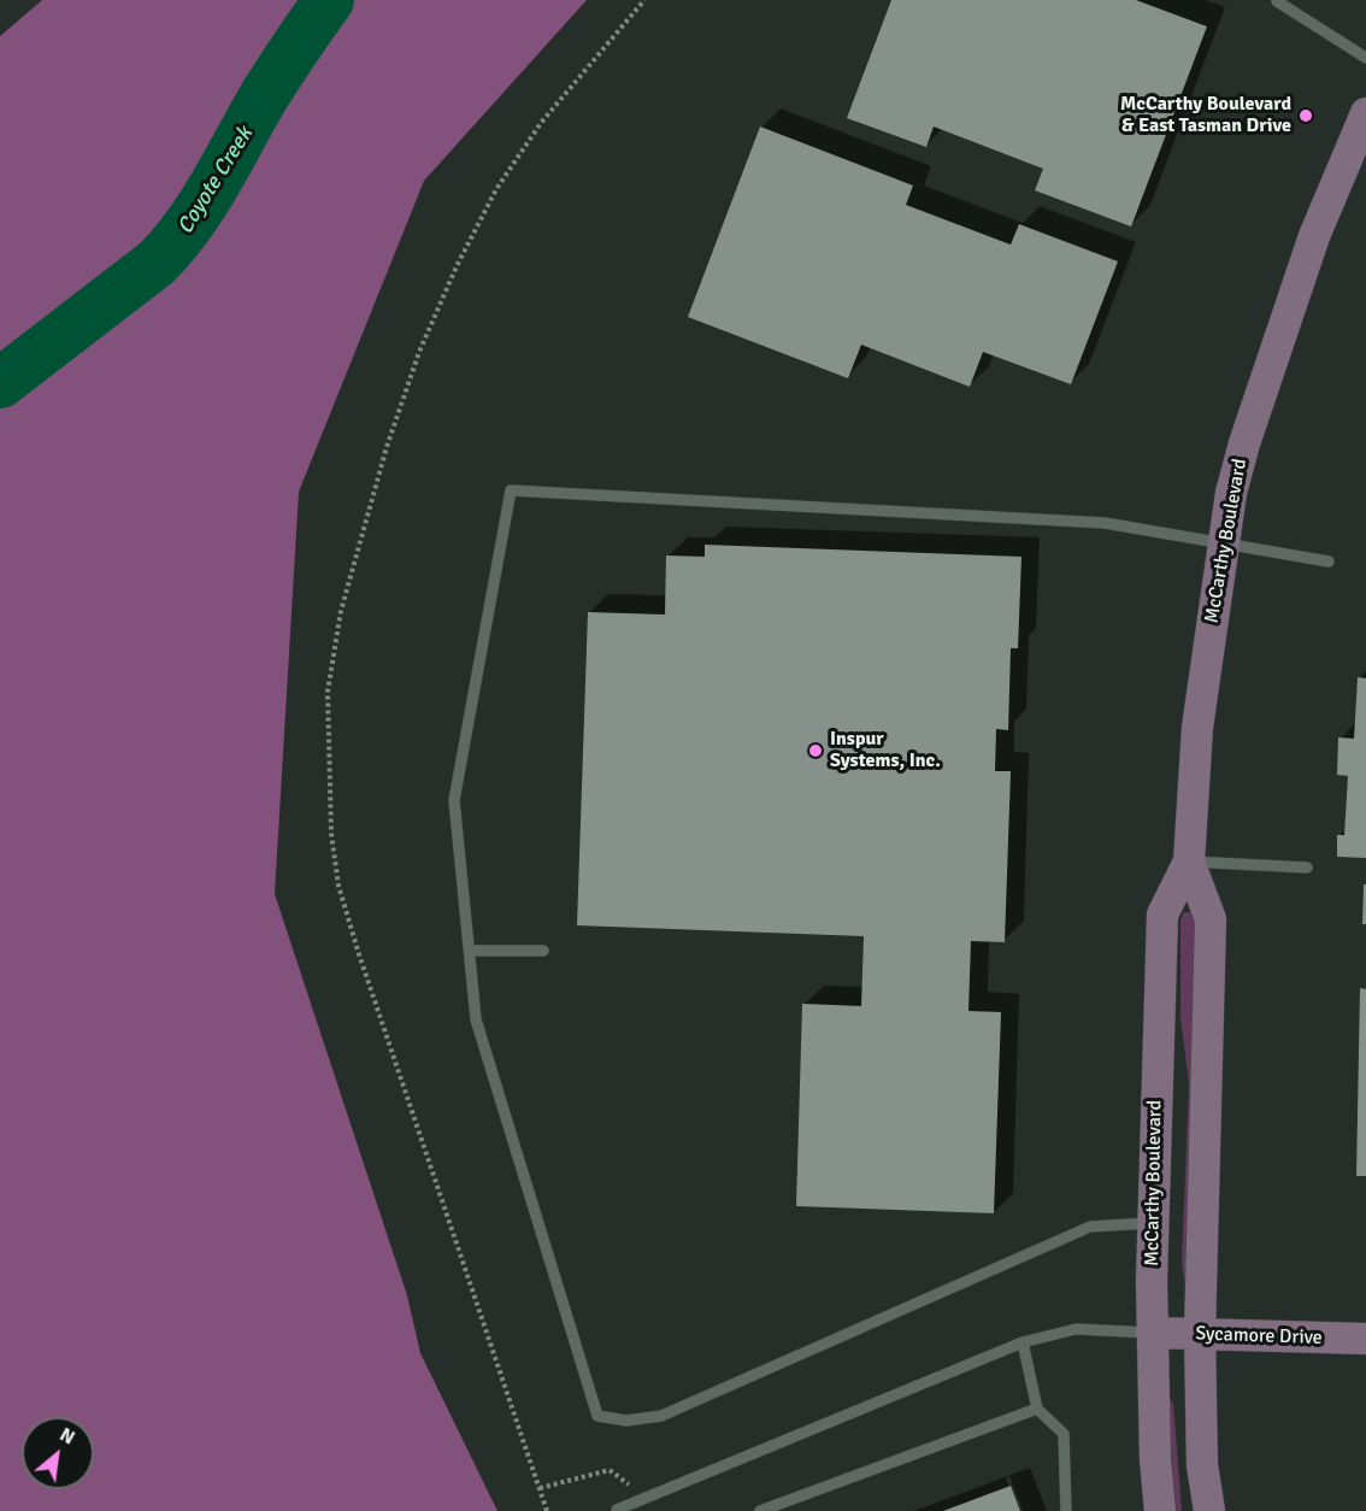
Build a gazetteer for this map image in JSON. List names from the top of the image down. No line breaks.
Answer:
{"streets":{"main road":["McCarthy Boulevard","Sycamore Drive"]},"crossings":[["McCarthy Boulevard","Sycamore Drive"]],"water":["Coyote Creek"],"places":["McCarthy Boulevard & East Tasman Drive","Inspur Systems, Inc."],"north":"top right"}
